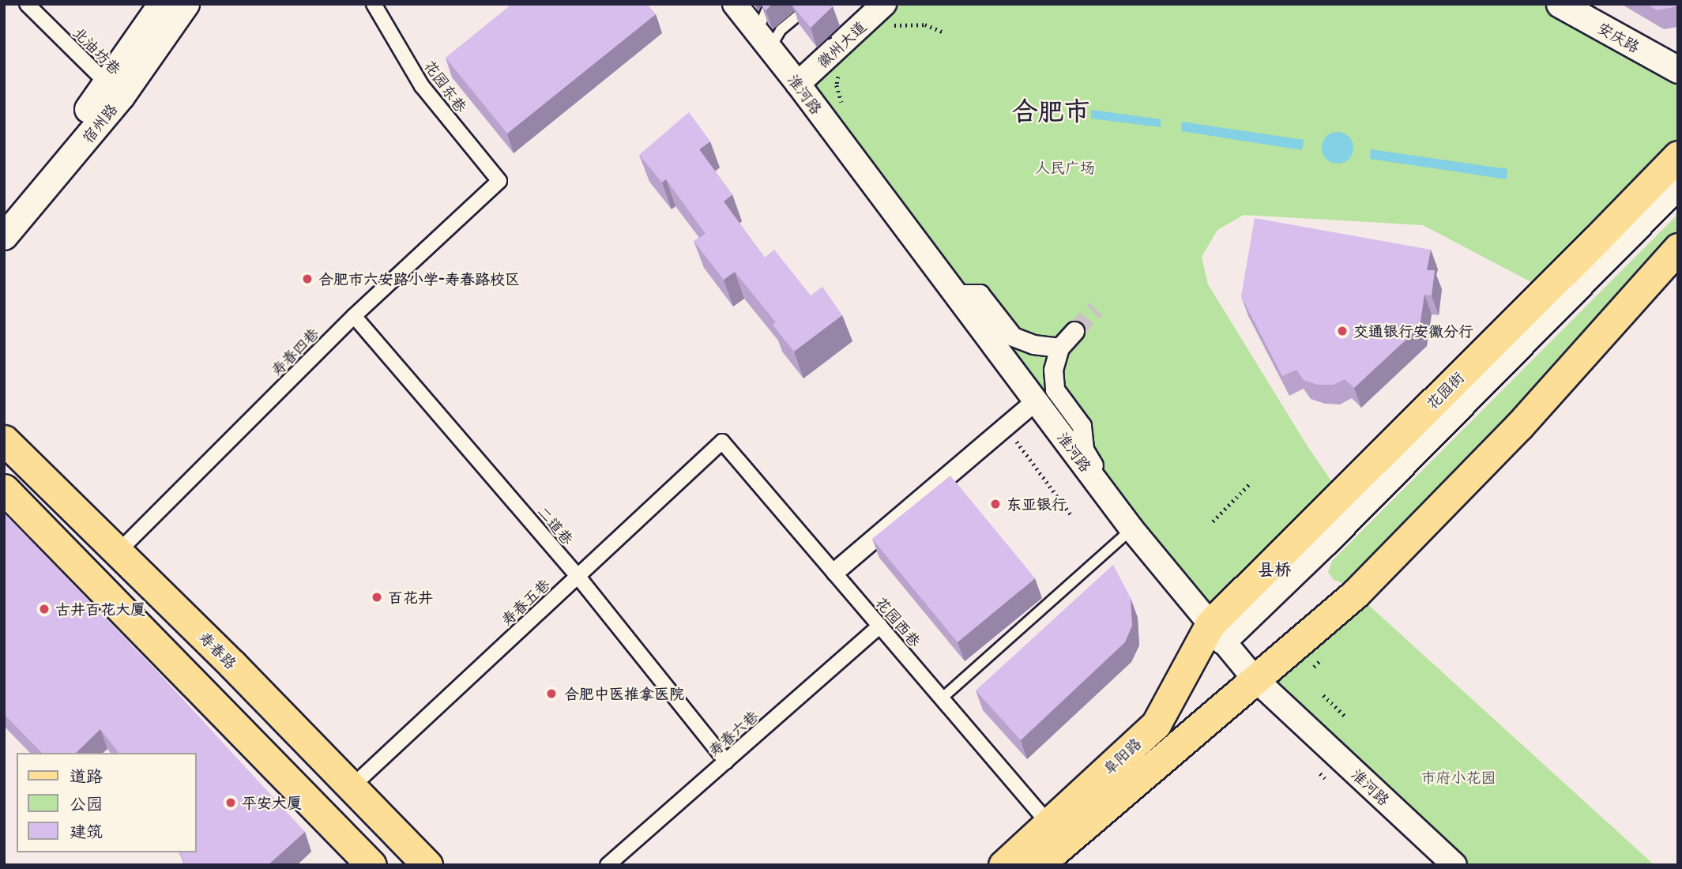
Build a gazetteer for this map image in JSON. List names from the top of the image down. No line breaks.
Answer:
{"streets":{"main road":["安庆路","宿州路","花园街","寿春路","阜阳路"],"street":["徽州大道","北油坊巷","花园东巷","淮河路","寿春四巷","二道巷","寿春五巷","花园西巷","寿春六巷"]},"crossings":[["徽州大道","淮河路"],["北油坊巷","宿州路"],["花园东巷","寿春四巷"],["淮河路","花园街"],["淮河路","阜阳路"],["寿春四巷","二道巷"],["寿春四巷","寿春路"],["花园街","阜阳路"],["二道巷","寿春五巷"],["二道巷","寿春六巷"],["寿春五巷","花园西巷"],["寿春五巷","寿春路"],["花园西巷","寿春六巷"],["花园西巷","阜阳路"]],"districts":["合肥市","县桥"],"parks":["人民广场","市府小花园"],"places":["合肥市六安路小学-寿春路校区","交通银行安徽分行","东亚银行","百花井","古井百花大厦","合肥中医推拿医院","平安大厦"],"legend":["道路","公园","建筑"]}
